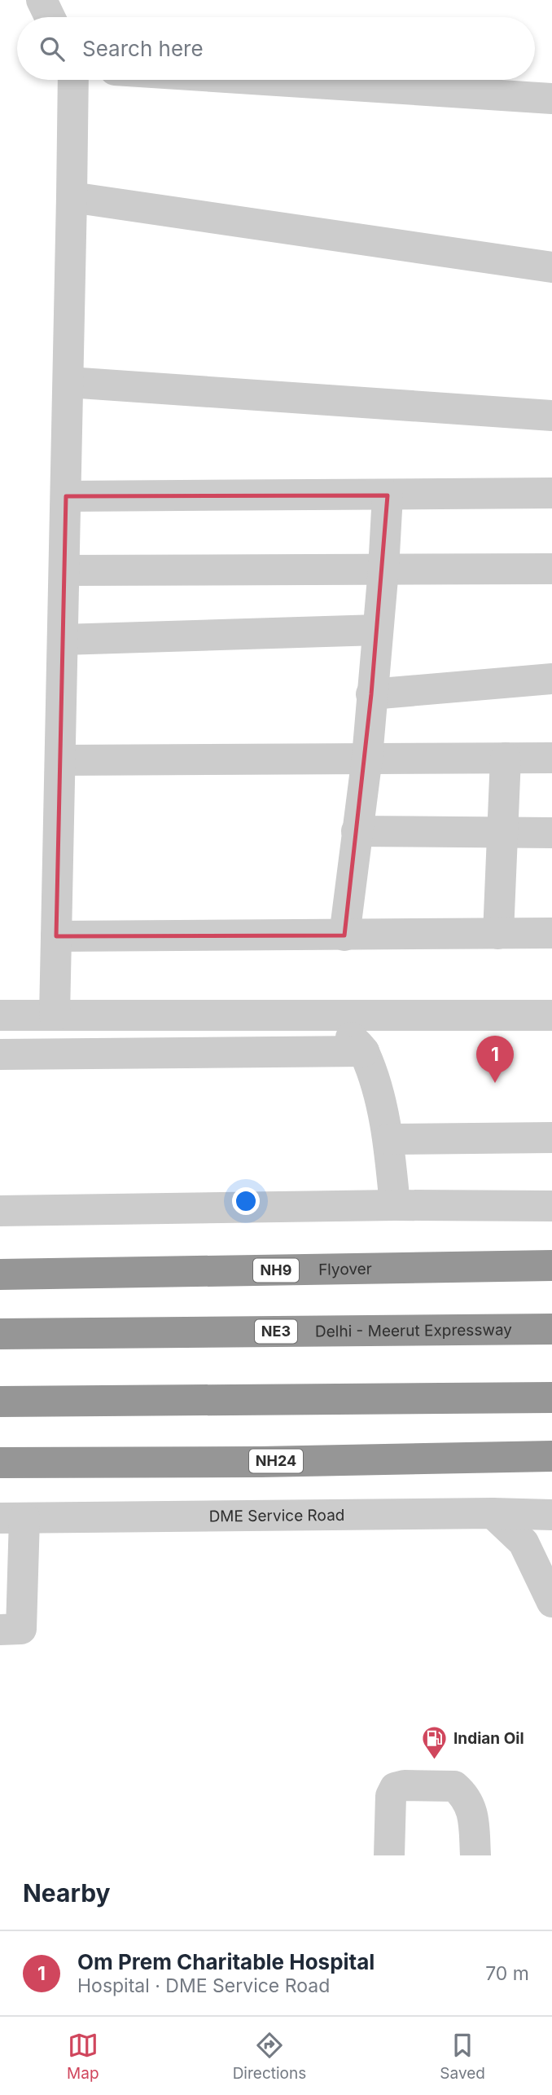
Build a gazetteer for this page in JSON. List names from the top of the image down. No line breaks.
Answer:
{"streets":{"highway":["Flyover","NH9","Delhi - Meerut Expressway","NE3","NH24"],"street":["DME Service Road"]},"places":{"fuel station":["Indian Oil"]},"page":{"search":"Search here","pins":"1","heading":"Nearby","list":[{"mark":"1","name":"Om Prem Charitable Hospital","note":"Hospital · DME Service Road","value":"70 m"}],"nav":["Map","Directions","Saved"]}}
